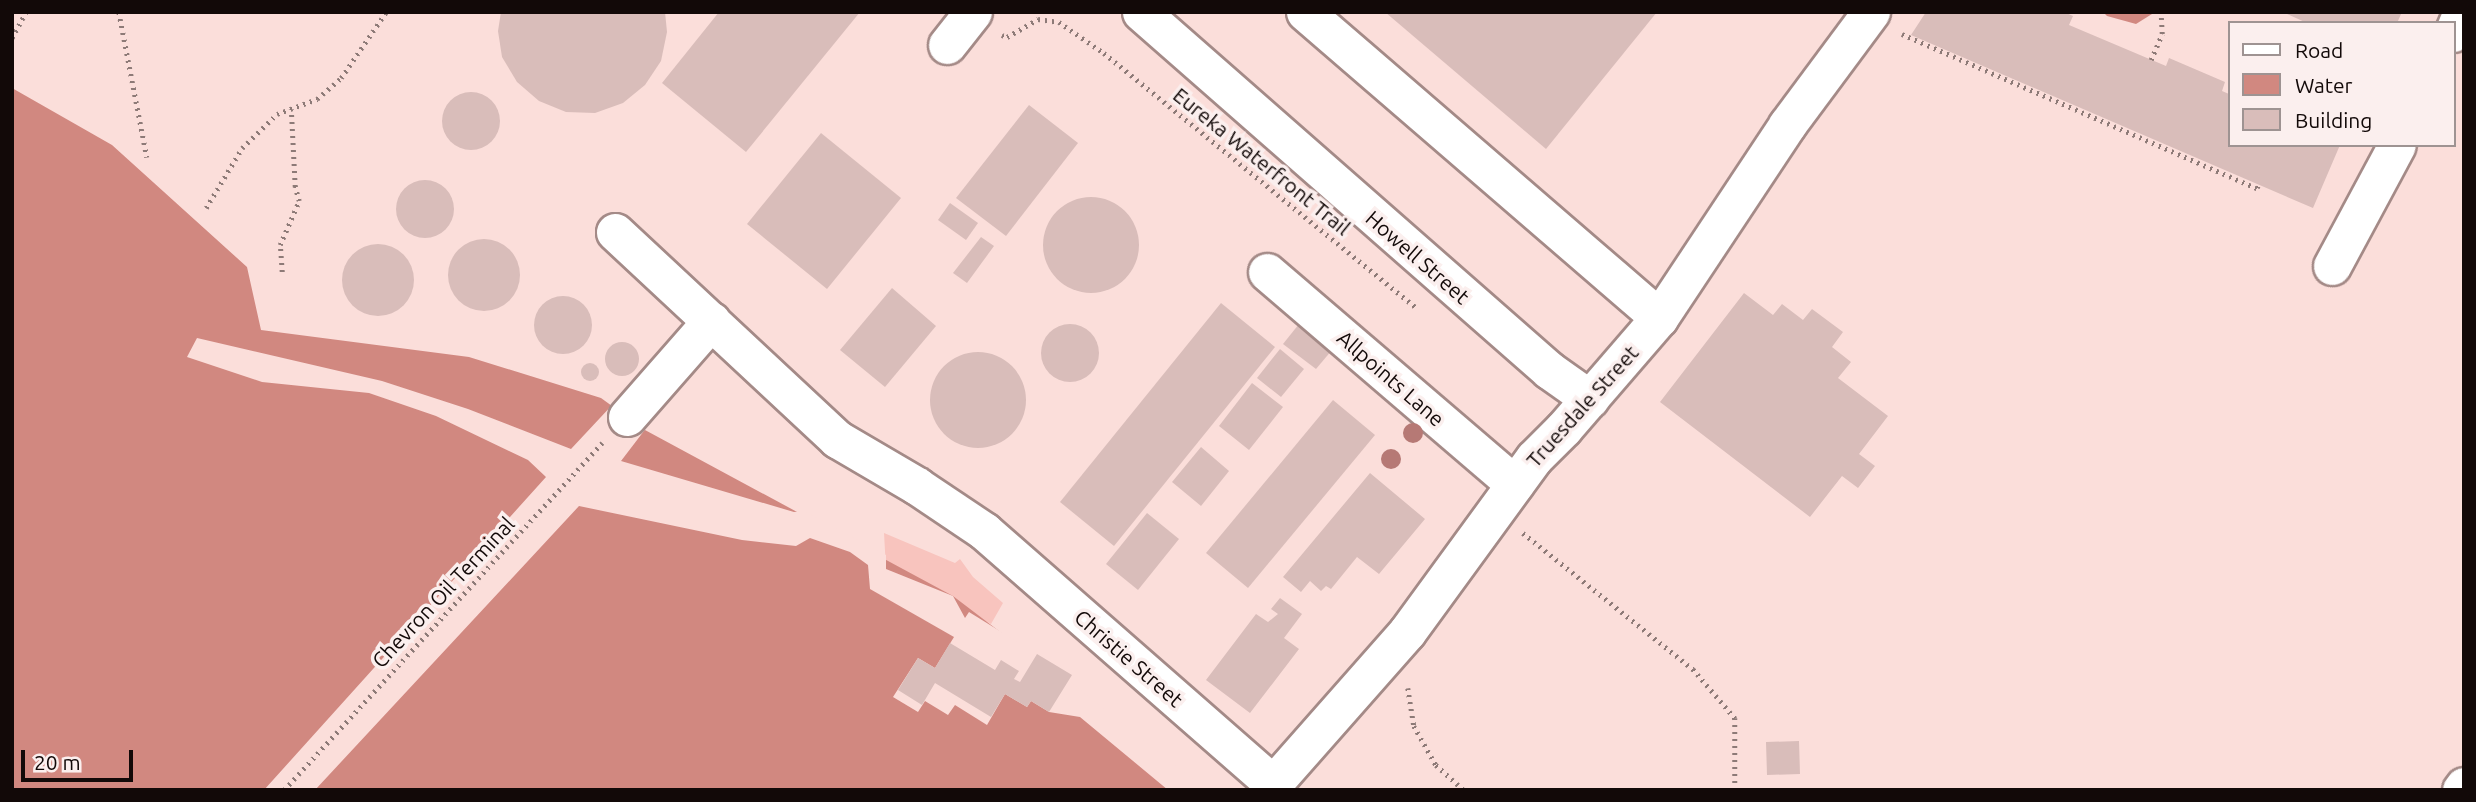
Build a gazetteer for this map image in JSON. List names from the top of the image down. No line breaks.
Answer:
{"streets":{"street":["Howell Street","Allpoints Lane","Truesdale Street","Christie Street"],"path":["Eureka Waterfront Trail","Chevron Oil Terminal"]},"crossings":[["Howell Street","Truesdale Street"],["Allpoints Lane","Truesdale Street"],["Truesdale Street","Christie Street"]],"legend":["Road","Water","Building"],"scale_bar":"20 m"}
